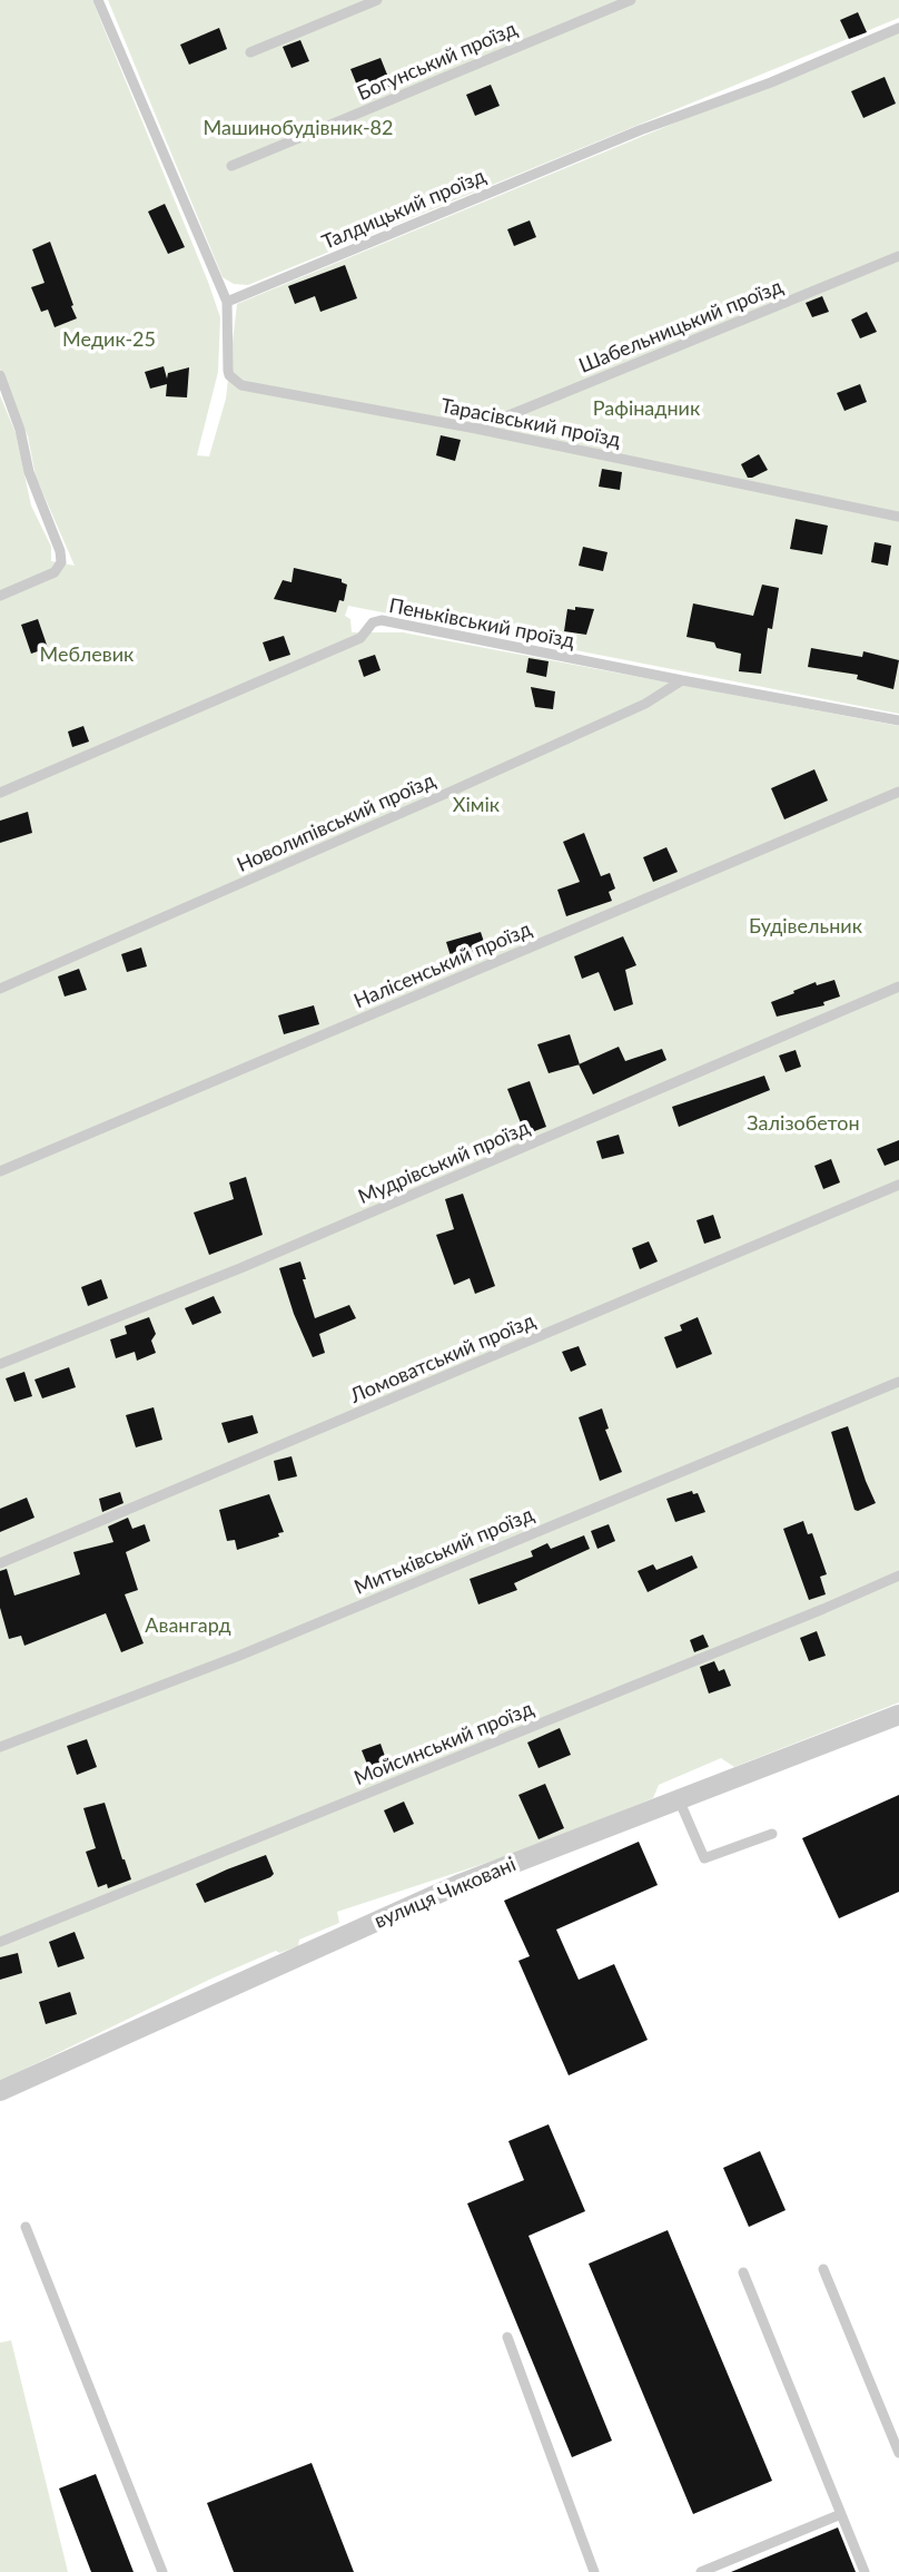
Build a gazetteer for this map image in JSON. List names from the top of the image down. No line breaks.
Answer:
{"streets":{"street":["вулиця Чиковані"],"lane":["Богунський проїзд","Талдицький проїзд","Шабельницький проїзд","Тарасівський проїзд","Пеньківський проїзд","Новолипівський проїзд","Налісенський проїзд","Мудрівський проїзд","Ломоватський проїзд","Митьківський проїзд","Мойсинський проїзд"]},"crossings":[["Талдицький проїзд","Тарасівський проїзд"],["Шабельницький проїзд","Тарасівський проїзд"],["Пеньківський проїзд","Новолипівський проїзд"]],"parks":["Машинобудівник-82","Медик-25","Рафінадник","Меблевик","Хімік","Будівельник","Залізобетон","Авангард"]}
